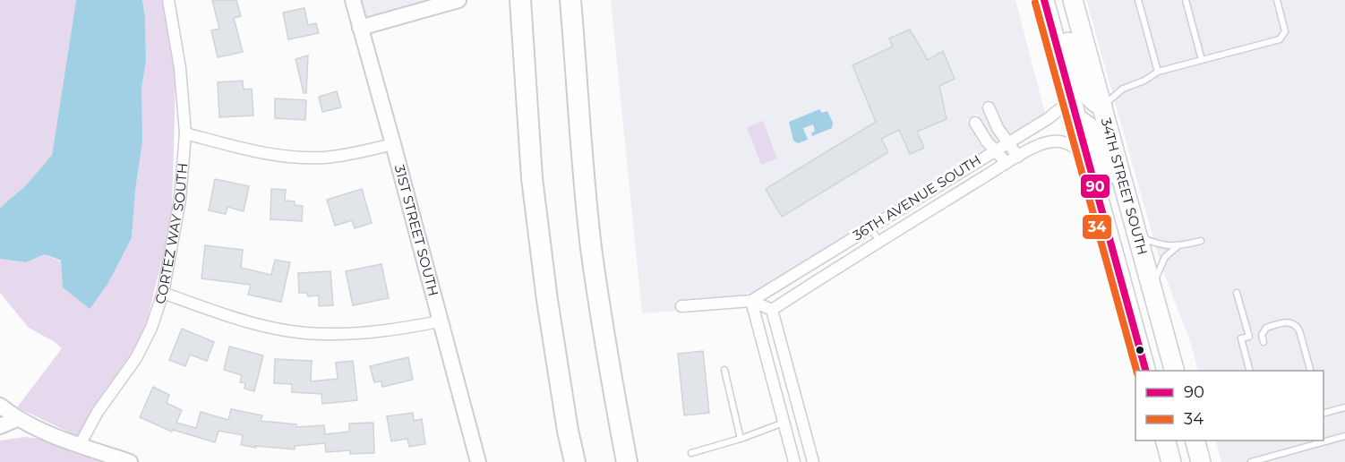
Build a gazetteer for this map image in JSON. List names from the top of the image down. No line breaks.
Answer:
{"streets":{"highway":["34TH STREET SOUTH"],"street":["36TH AVENUE SOUTH","31ST STREET SOUTH","CORTEZ WAY SOUTH"]},"crossings":[["34TH STREET SOUTH","36TH AVENUE SOUTH"]],"lines":["transit line 90","transit line 34"],"legend":["90","34"]}
